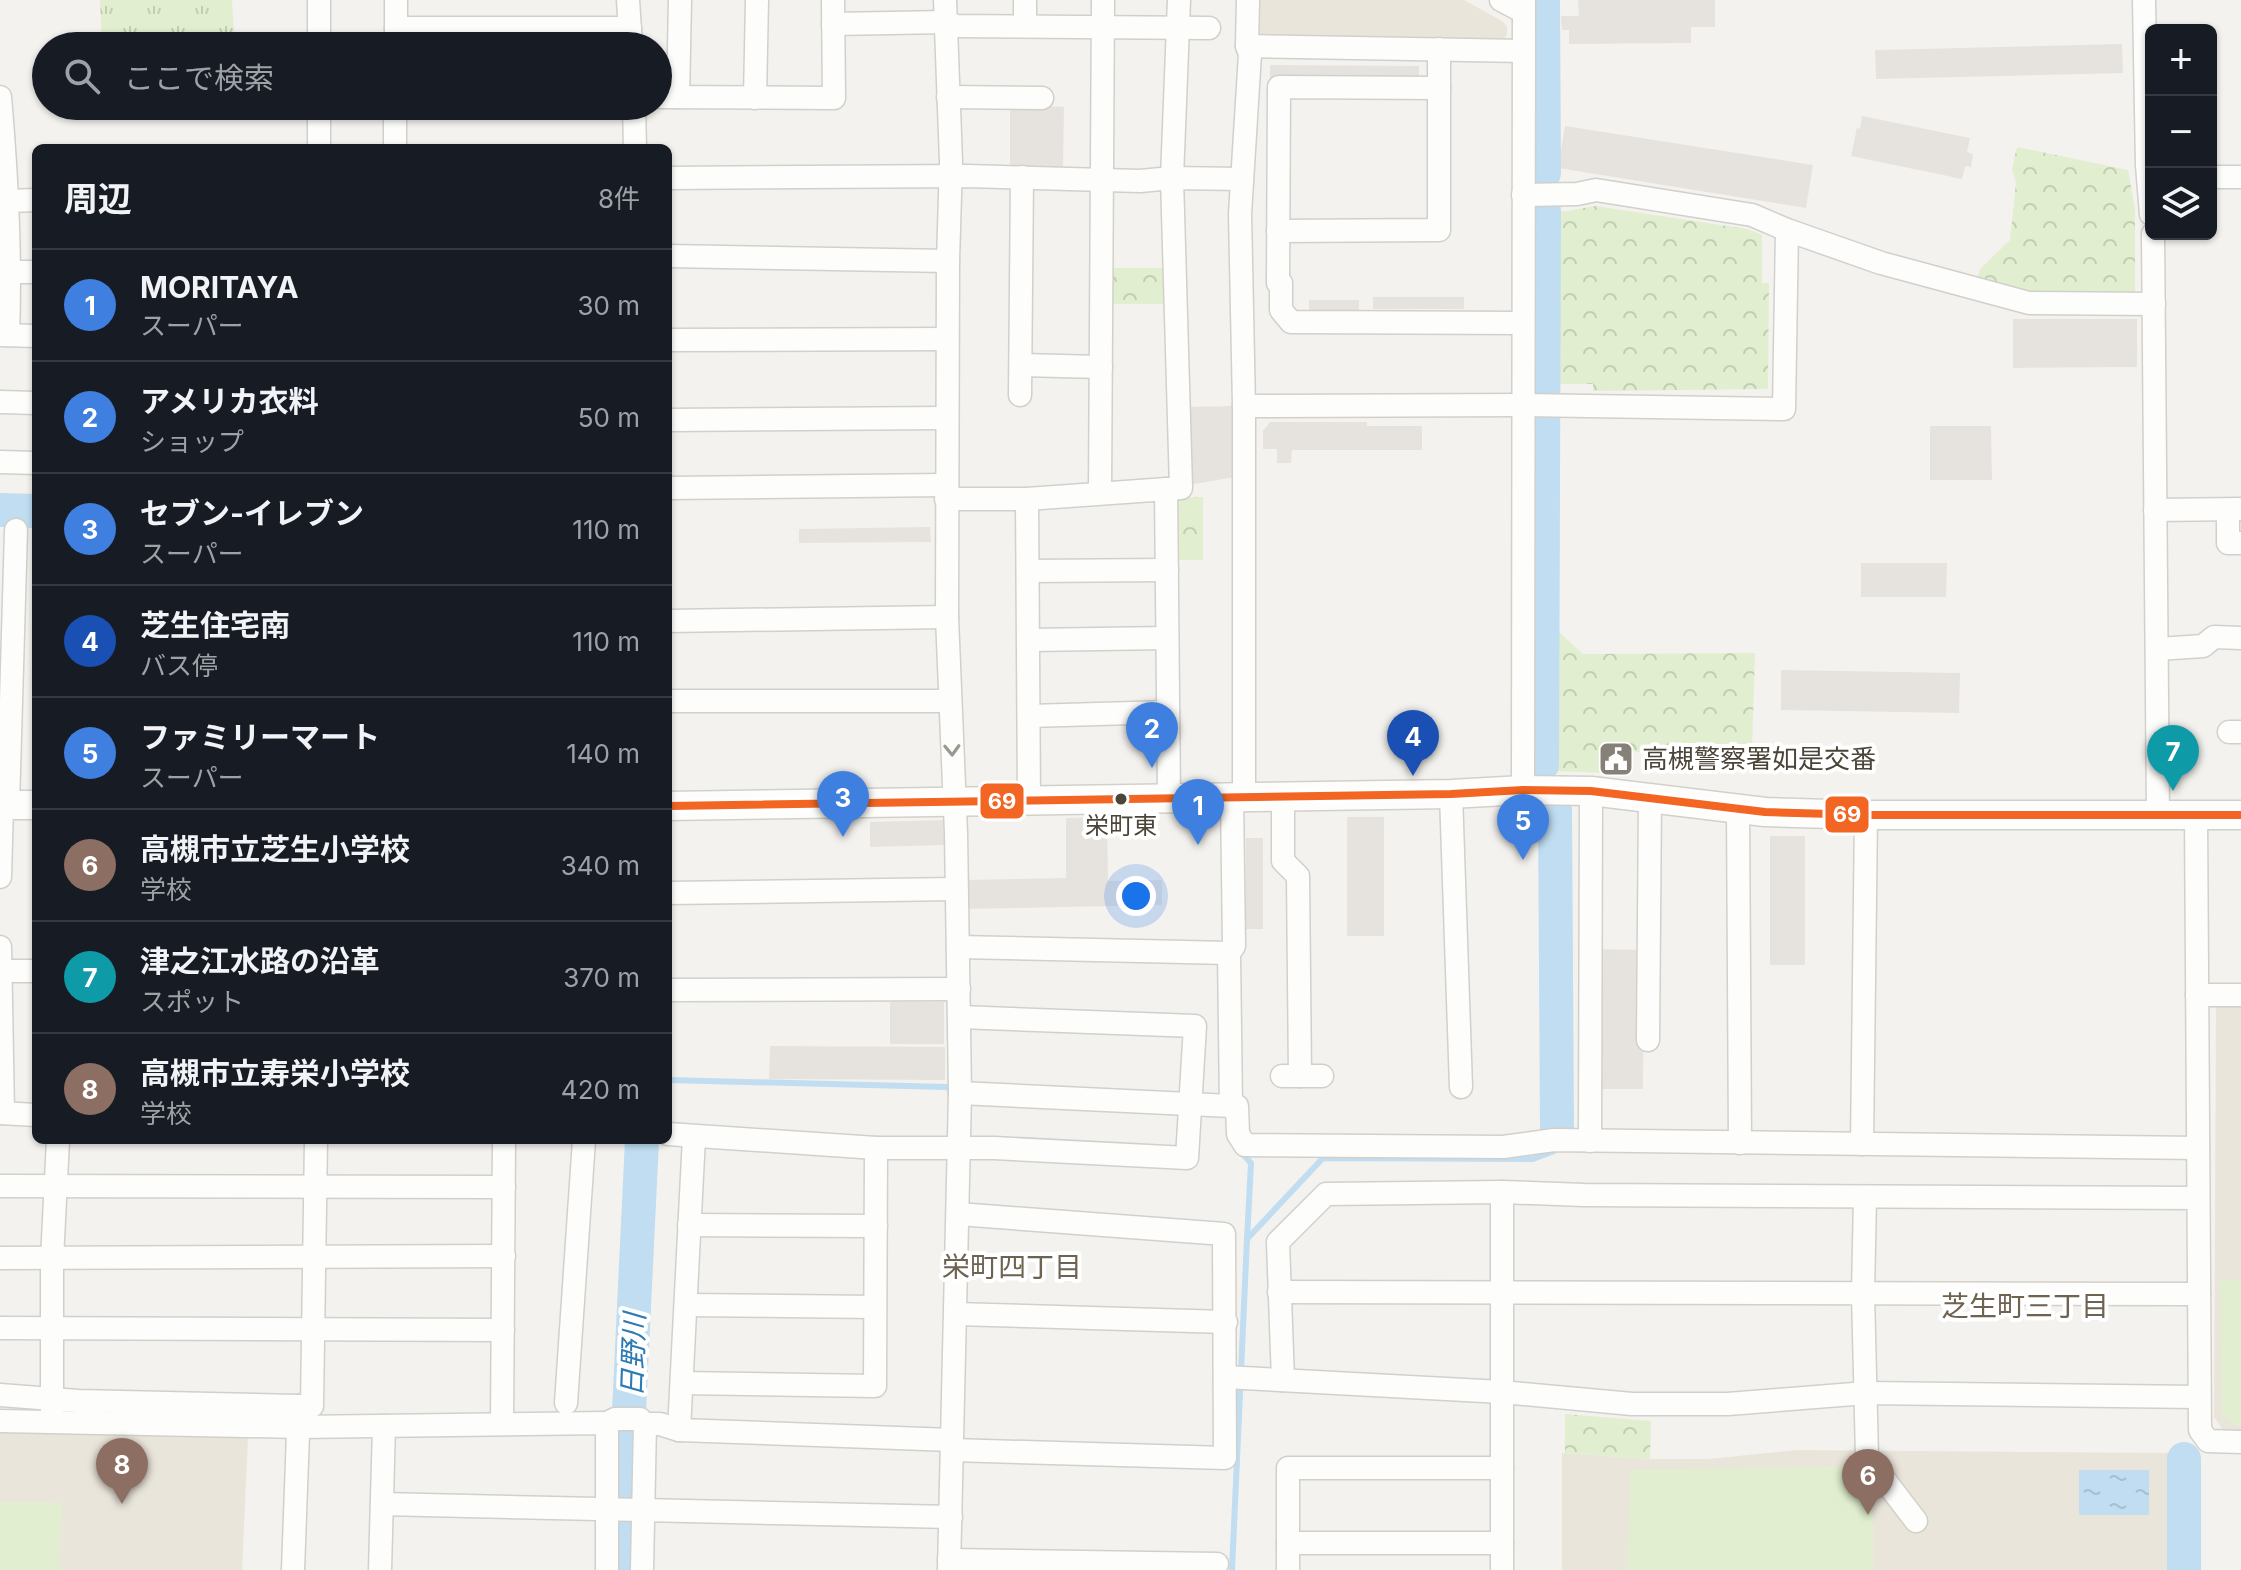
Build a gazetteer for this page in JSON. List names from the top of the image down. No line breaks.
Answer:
{"districts":["栄町四丁目","芝生町三丁目"],"water":["日野川"],"places":{"public building":["高槻警察署如是交番"],"other":["栄町東"]},"lines":["transit line 69"],"page":{"map_buttons":["+","−"],"search":"ここで検索","heading":["周辺","8件"],"list":[{"mark":"1","name":"MORITAYA","note":"スーパー","value":"30 m"},{"mark":"2","name":"アメリカ衣料","note":"ショップ","value":"50 m"},{"mark":"3","name":"セブン-イレブン","note":"スーパー","value":"110 m"},{"mark":"4","name":"芝生住宅南","note":"バス停","value":"110 m"},{"mark":"5","name":"ファミリーマート","note":"スーパー","value":"140 m"},{"mark":"6","name":"高槻市立芝生小学校","note":"学校","value":"340 m"},{"mark":"7","name":"津之江水路の沿革","note":"スポット","value":"370 m"},{"mark":"8","name":"高槻市立寿栄小学校","note":"学校","value":"420 m"}],"pins":["2","4","7","3","1","5","8","6"]}}
